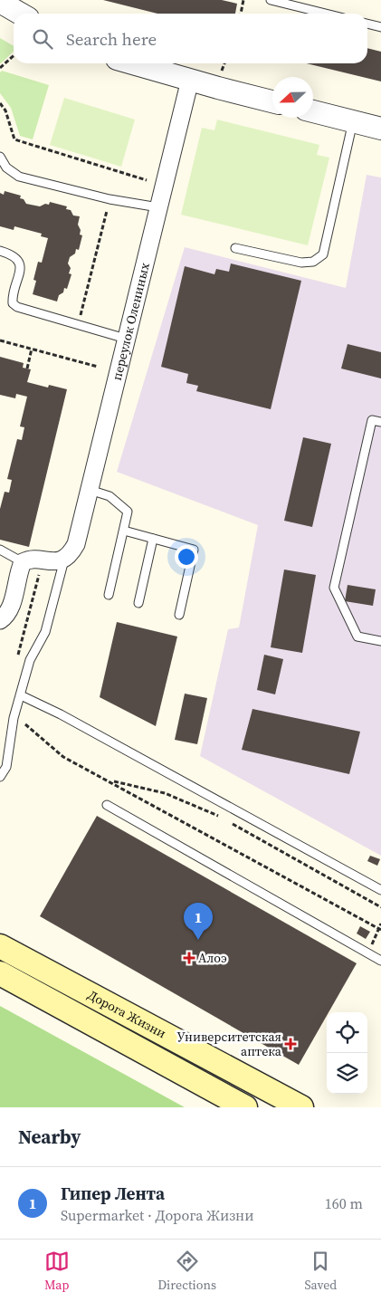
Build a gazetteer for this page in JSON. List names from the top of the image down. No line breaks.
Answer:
{"streets":{"main road":["Дорога Жизни"],"street":["переулок Олениных"]},"places":{"health":["Алоэ","Университетская аптека"]},"north":"left","page":{"search":"Search here","pins":"1","heading":"Nearby","list":[{"mark":"1","name":"Гипер Лента","note":"Supermarket · Дорога Жизни","value":"160 m"}],"nav":["Map","Directions","Saved"]}}
